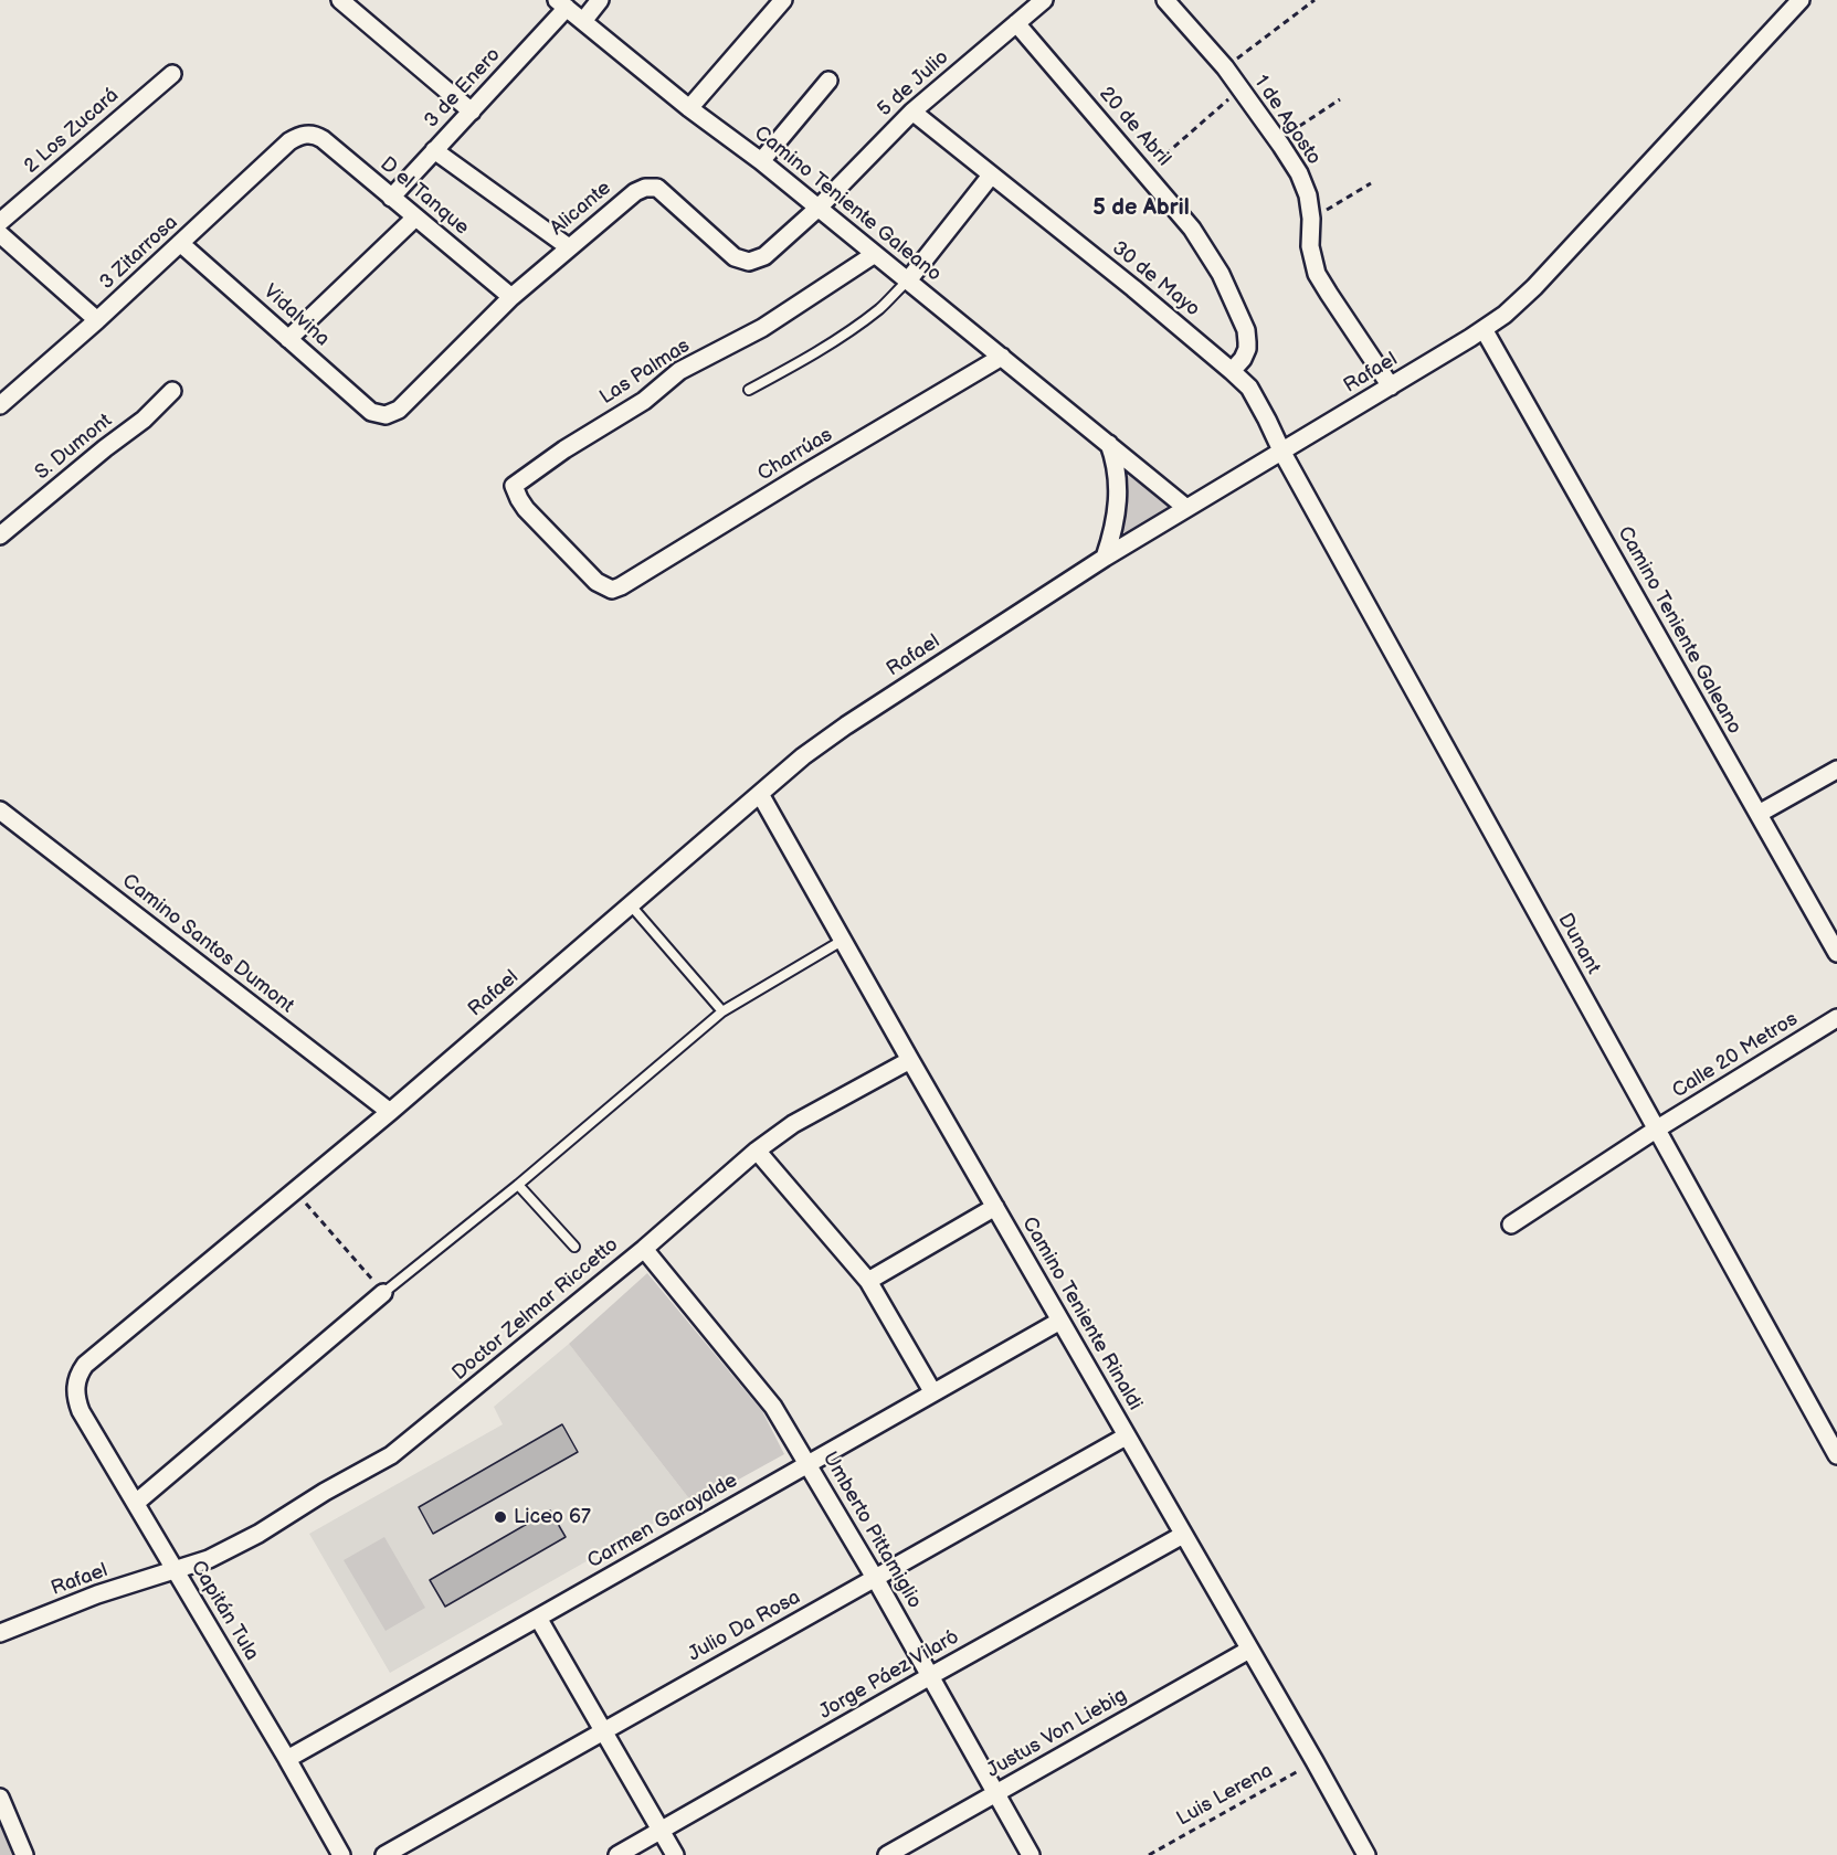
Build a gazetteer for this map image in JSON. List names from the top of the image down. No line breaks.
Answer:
{"streets":{"street":["5 de Julio","3 de Enero","1 de Agosto","20 de Abril","2 Los Zucará","D el Tanque","Camino Teniente Galeano","Alicante","3 Zitarrosa","30 de Mayo","Vidalvina","Las Palmas","Rafael","S. Dumont","Charrúas","Camino Santos Dumont","Dunant","Calle 20 Metros","Doctor Zelmar Riccetto","Camino Teniente Rinaldi","Carmen Garayalde","Umberto Pittamiglio","Capitán Tula","Julio Da Rosa","Jorge Páez Vilaró","Justus Von Liebig"],"path":["Luis Lerena"]},"crossings":[["5 de Julio","20 de Abril"],["5 de Julio","Camino Teniente Galeano"],["5 de Julio","Alicante"],["5 de Julio","30 de Mayo"],["3 de Enero","D el Tanque"],["3 de Enero","Camino Teniente Galeano"],["1 de Agosto","Rafael"],["20 de Abril","30 de Mayo"],["D el Tanque","Alicante"],["D el Tanque","3 Zitarrosa"],["Camino Teniente Galeano","Alicante"],["Camino Teniente Galeano","Las Palmas"],["Camino Teniente Galeano","Rafael"],["Camino Teniente Galeano","Charrúas"],["Alicante","Vidalvina"],["3 Zitarrosa","Vidalvina"],["30 de Mayo","Rafael"],["30 de Mayo","Dunant"],["Las Palmas","Charrúas"],["Rafael","Camino Santos Dumont"],["Rafael","Dunant"],["Rafael","Doctor Zelmar Riccetto"],["Rafael","Camino Teniente Rinaldi"],["Rafael","Capitán Tula"],["Dunant","Calle 20 Metros"],["Doctor Zelmar Riccetto","Camino Teniente Rinaldi"],["Doctor Zelmar Riccetto","Umberto Pittamiglio"],["Doctor Zelmar Riccetto","Capitán Tula"],["Camino Teniente Rinaldi","Carmen Garayalde"],["Camino Teniente Rinaldi","Julio Da Rosa"],["Camino Teniente Rinaldi","Jorge Páez Vilaró"],["Camino Teniente Rinaldi","Justus Von Liebig"],["Camino Teniente Rinaldi","Luis Lerena"],["Carmen Garayalde","Umberto Pittamiglio"],["Carmen Garayalde","Capitán Tula"],["Umberto Pittamiglio","Julio Da Rosa"],["Umberto Pittamiglio","Jorge Páez Vilaró"],["Umberto Pittamiglio","Justus Von Liebig"]],"districts":["5 de Abril"],"places":["Liceo 67"]}
